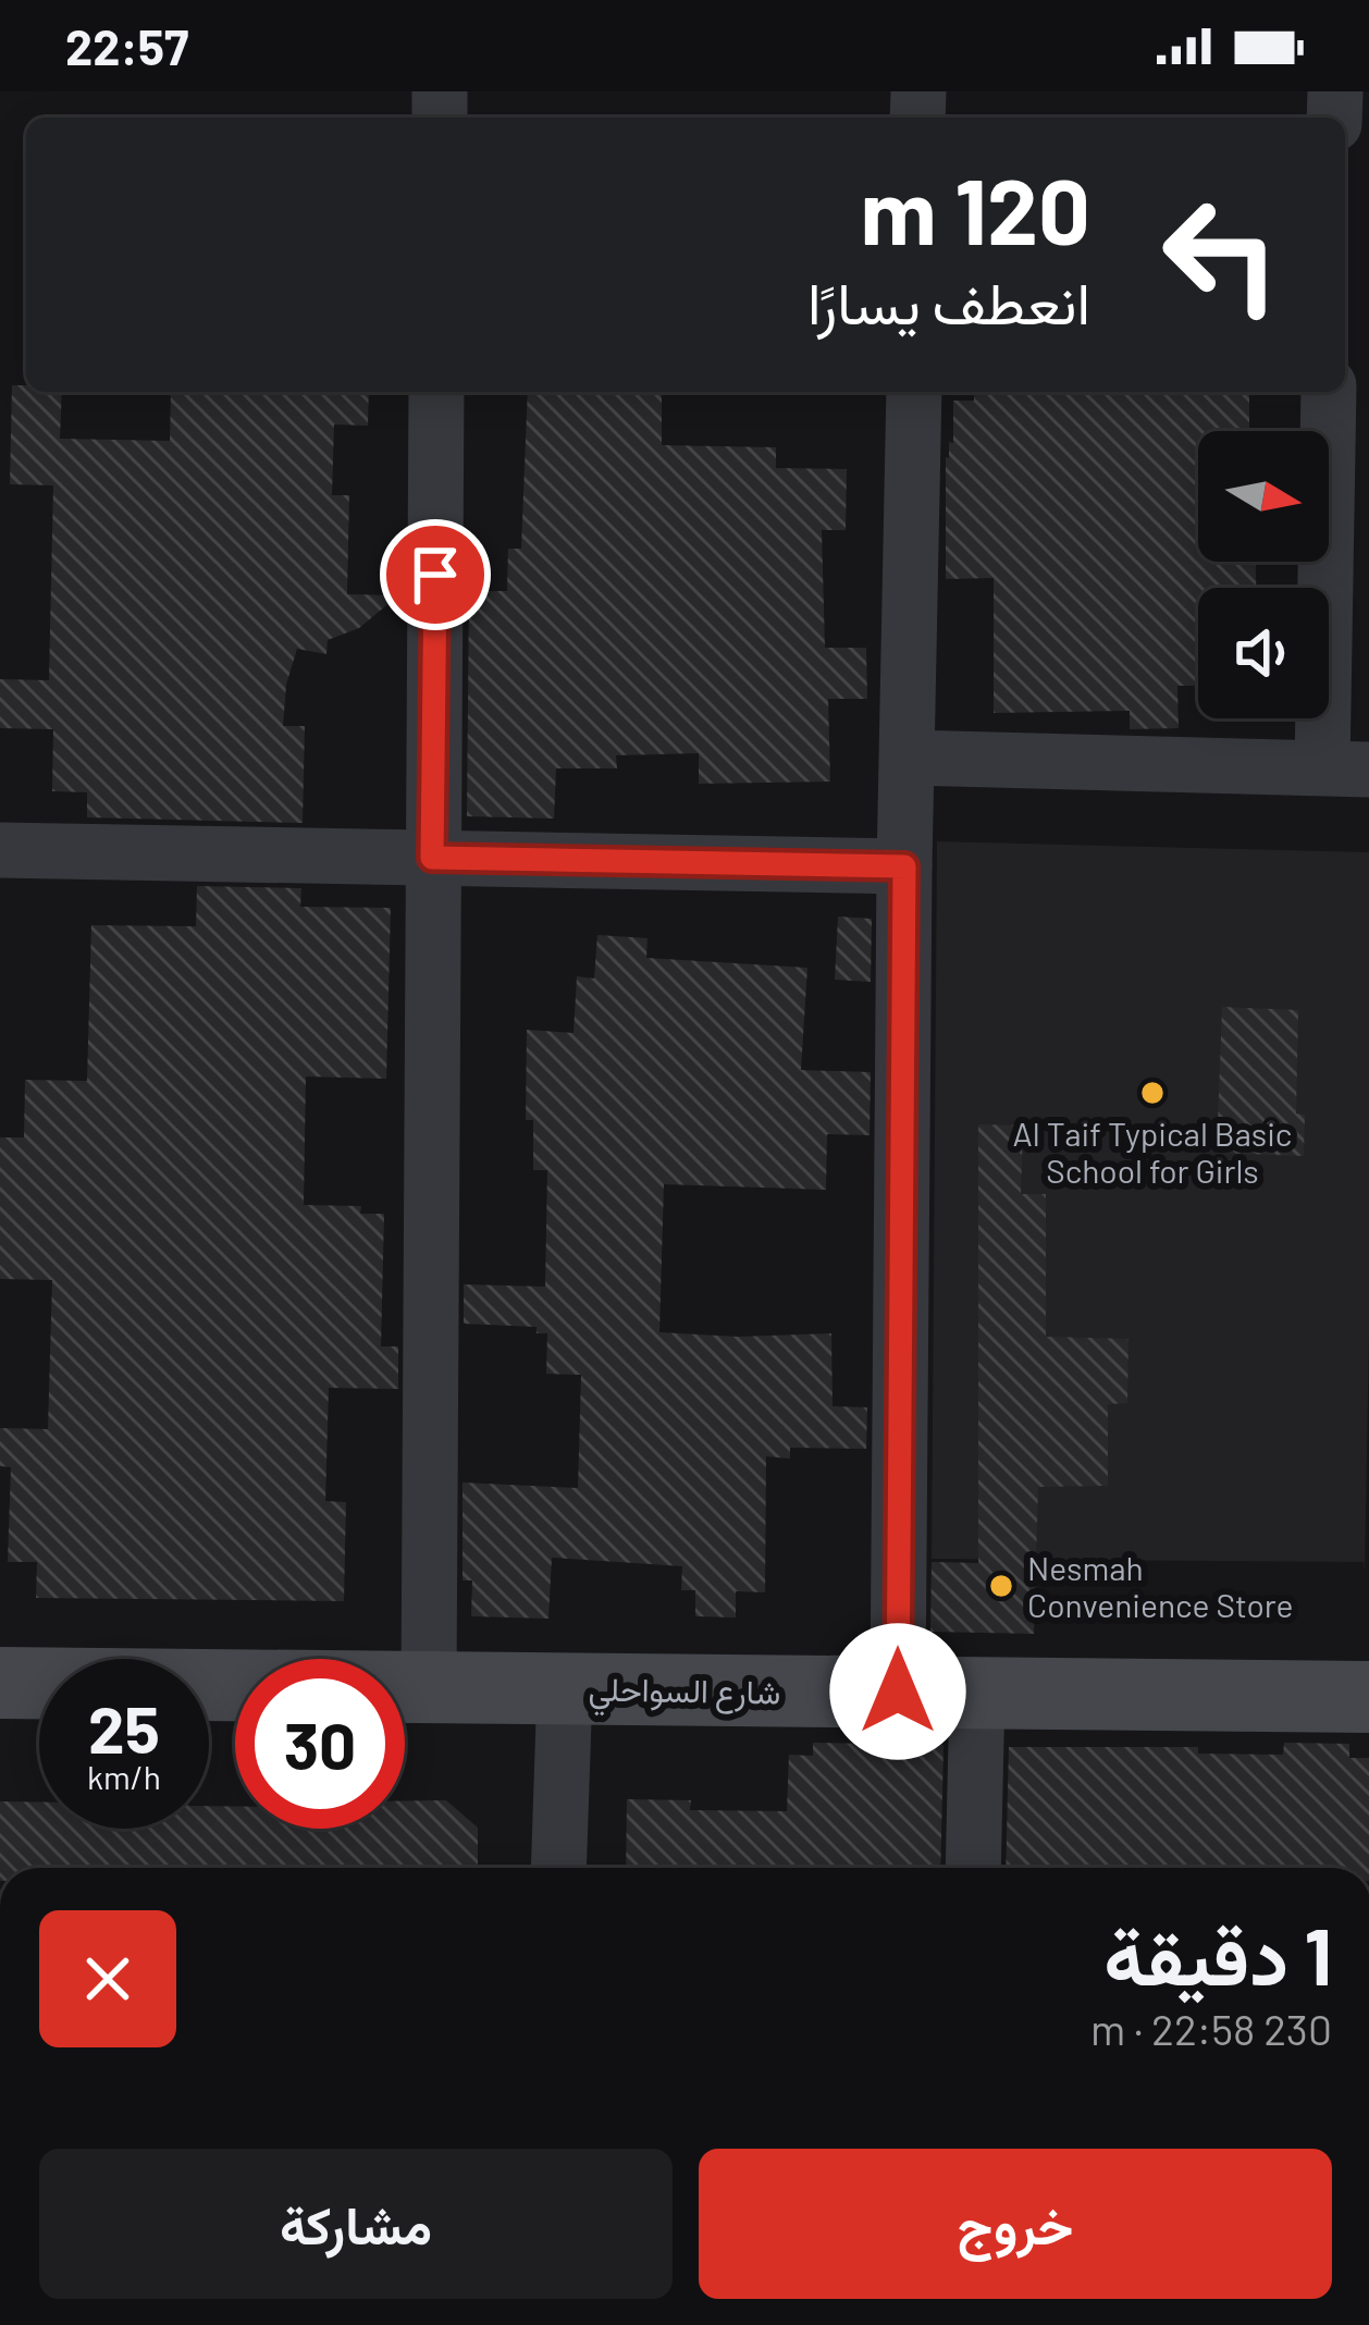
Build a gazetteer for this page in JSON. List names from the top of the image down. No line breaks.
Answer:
{"streets":{"street":["شارع السواحلي"]},"places":["Al Taif Typical Basic School for Girls","Nesmah Convenience Store"],"north":"right","page":{"status":"22:57","turn":["120 m","انعطف يسارًا"],"speed":"25 km/h","limit":"30","heading":["1 دقيقة","230 m · 22:58"],"buttons":["خروج","مشاركة"]}}
